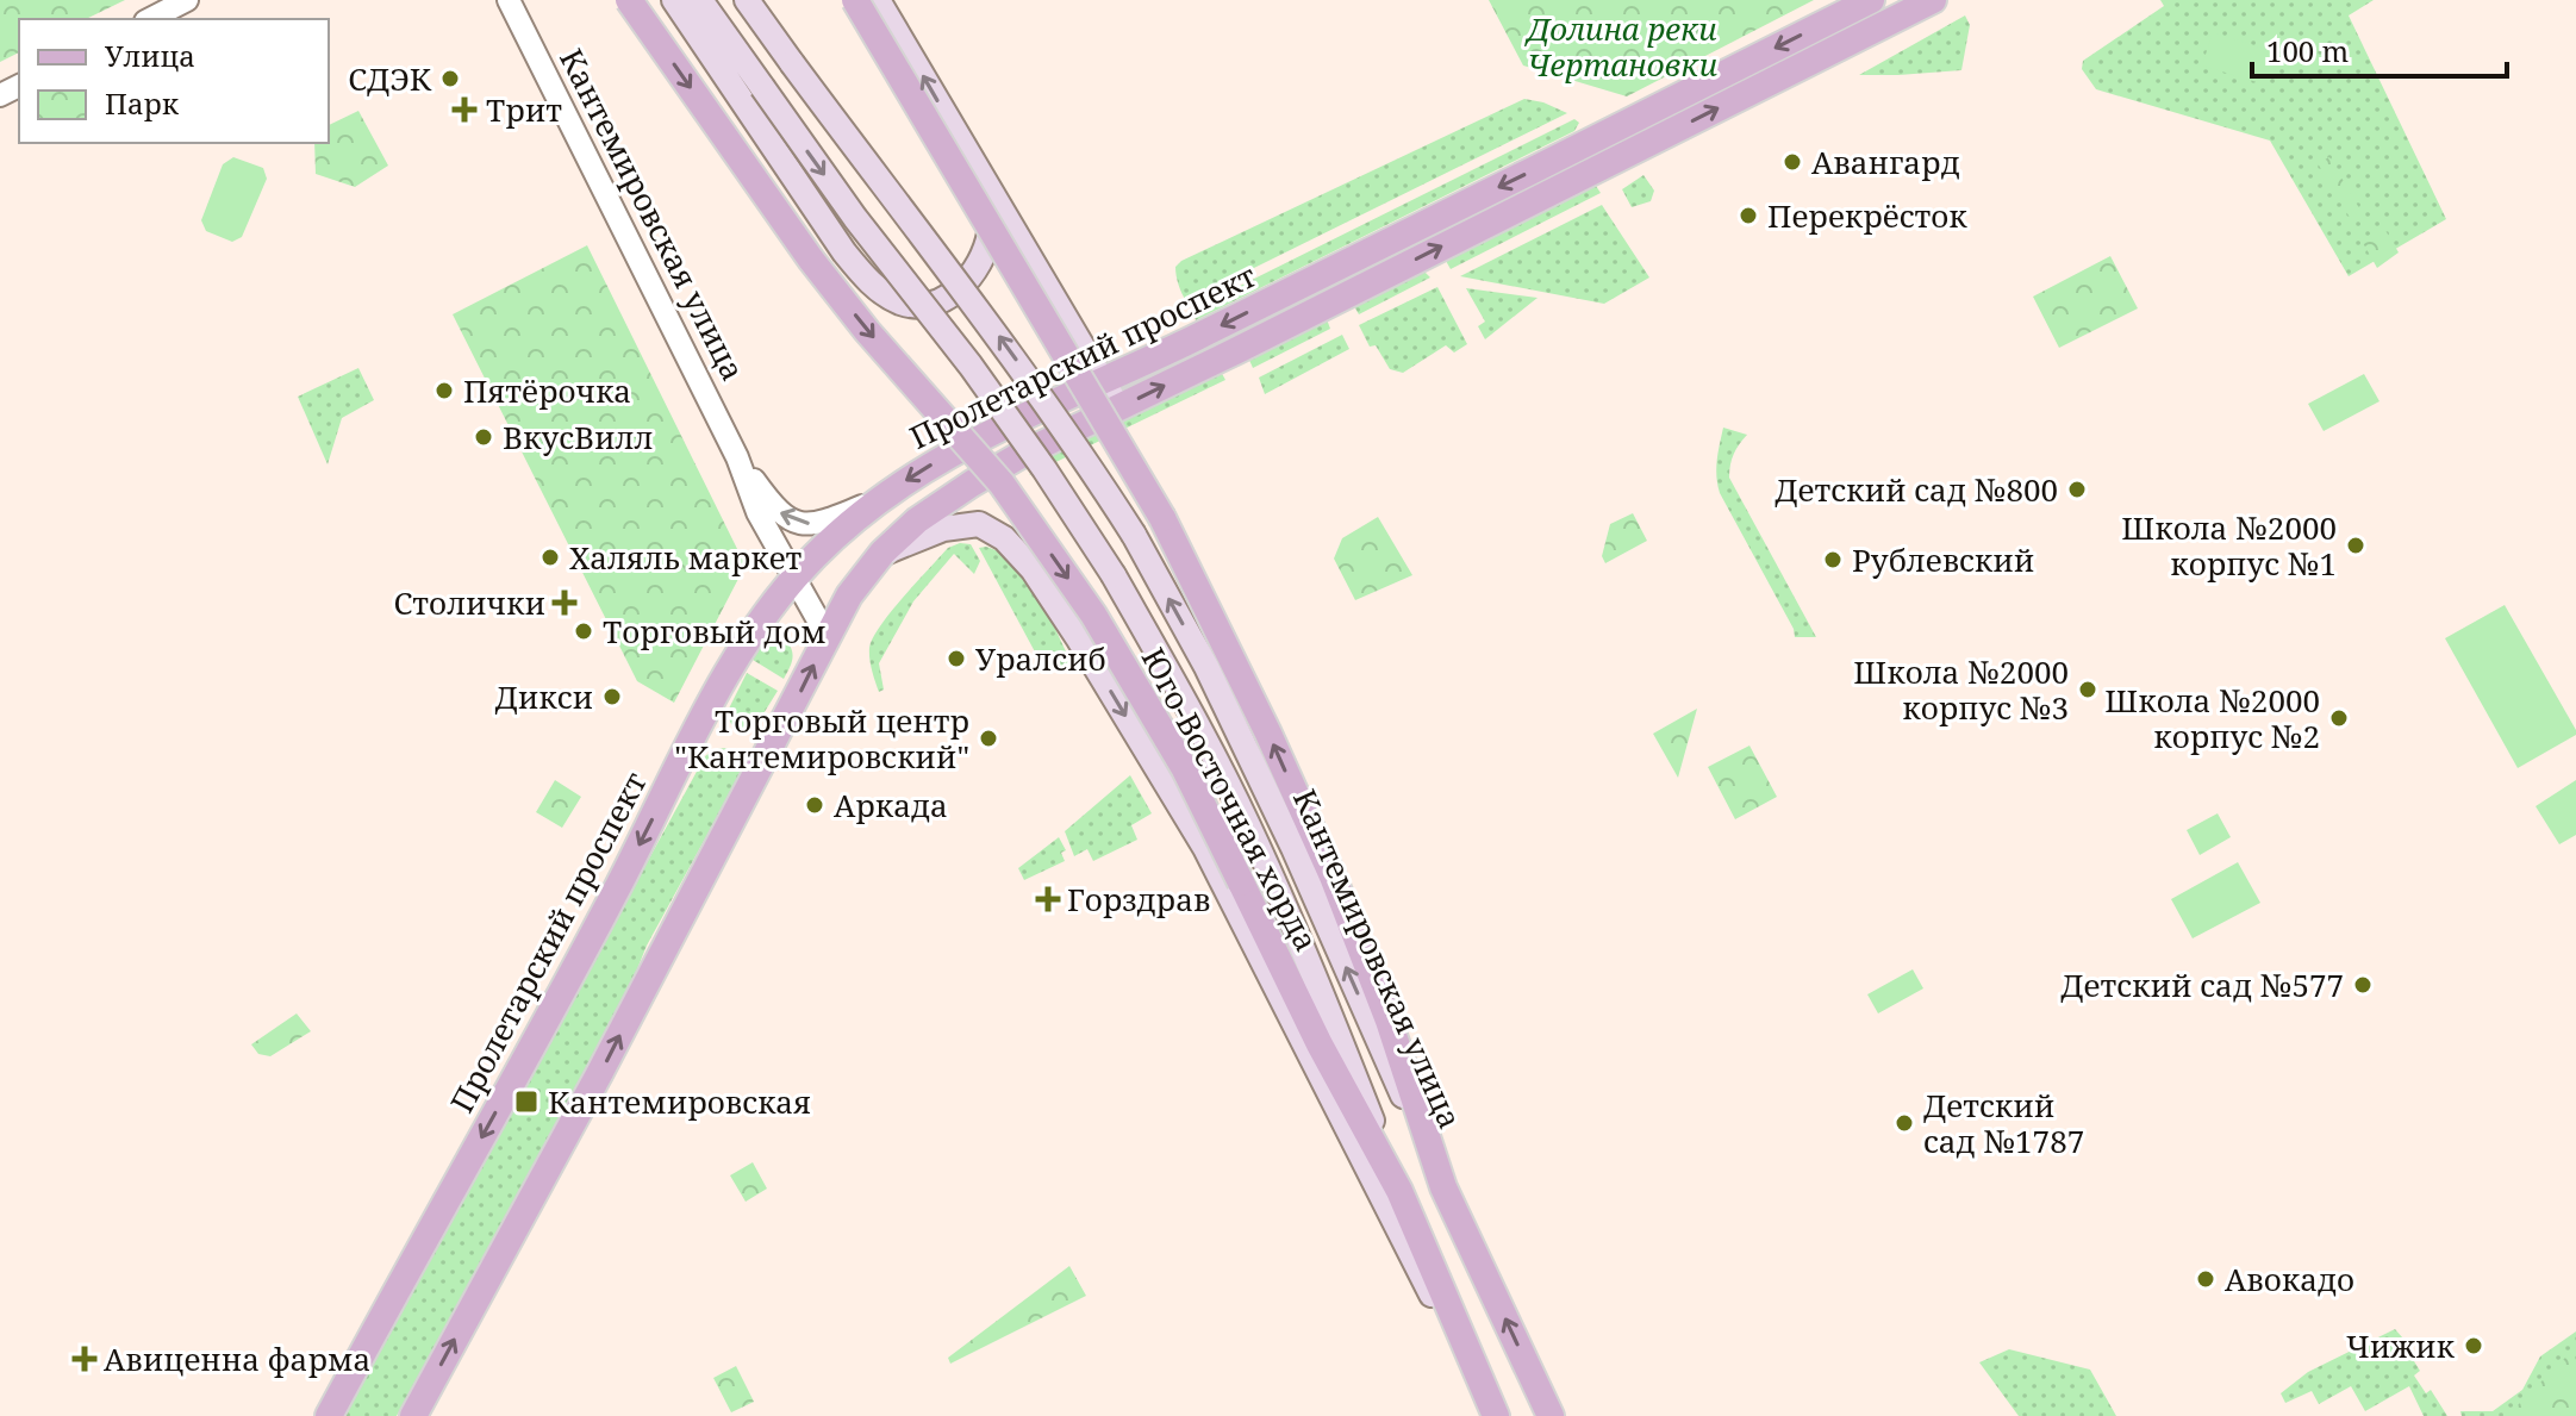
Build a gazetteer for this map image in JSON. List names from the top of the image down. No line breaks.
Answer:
{"streets":{"main road":["Кантемировская улица","Пролетарский проспект","Юго-Восточная хорда"]},"crossings":[["Кантемировская улица","Пролетарский проспект"],["Кантемировская улица","Юго-Восточная хорда"]],"parks":["Долина реки Чертановки"],"places":{"other":["СДЭК","Авангард","Перекрёсток","Пятёрочка","ВкусВилл","Детский сад №800","Школа №2000 корпус №1","Халяль маркет","Рублевский","Торговый дом","Уралсиб","Школа №2000 корпус №3","Дикси","Школа №2000 корпус №2","Торговый центр \"Кантемировский\"","Аркада","Детский сад №577","Детский сад №1787","Авокадо","Чижик"],"health":["Трит","Столички","Горздрав","Авиценна фарма"],"transit":["Кантемировская"]},"legend":["Улица","Парк"],"scale_bar":"100 m"}
